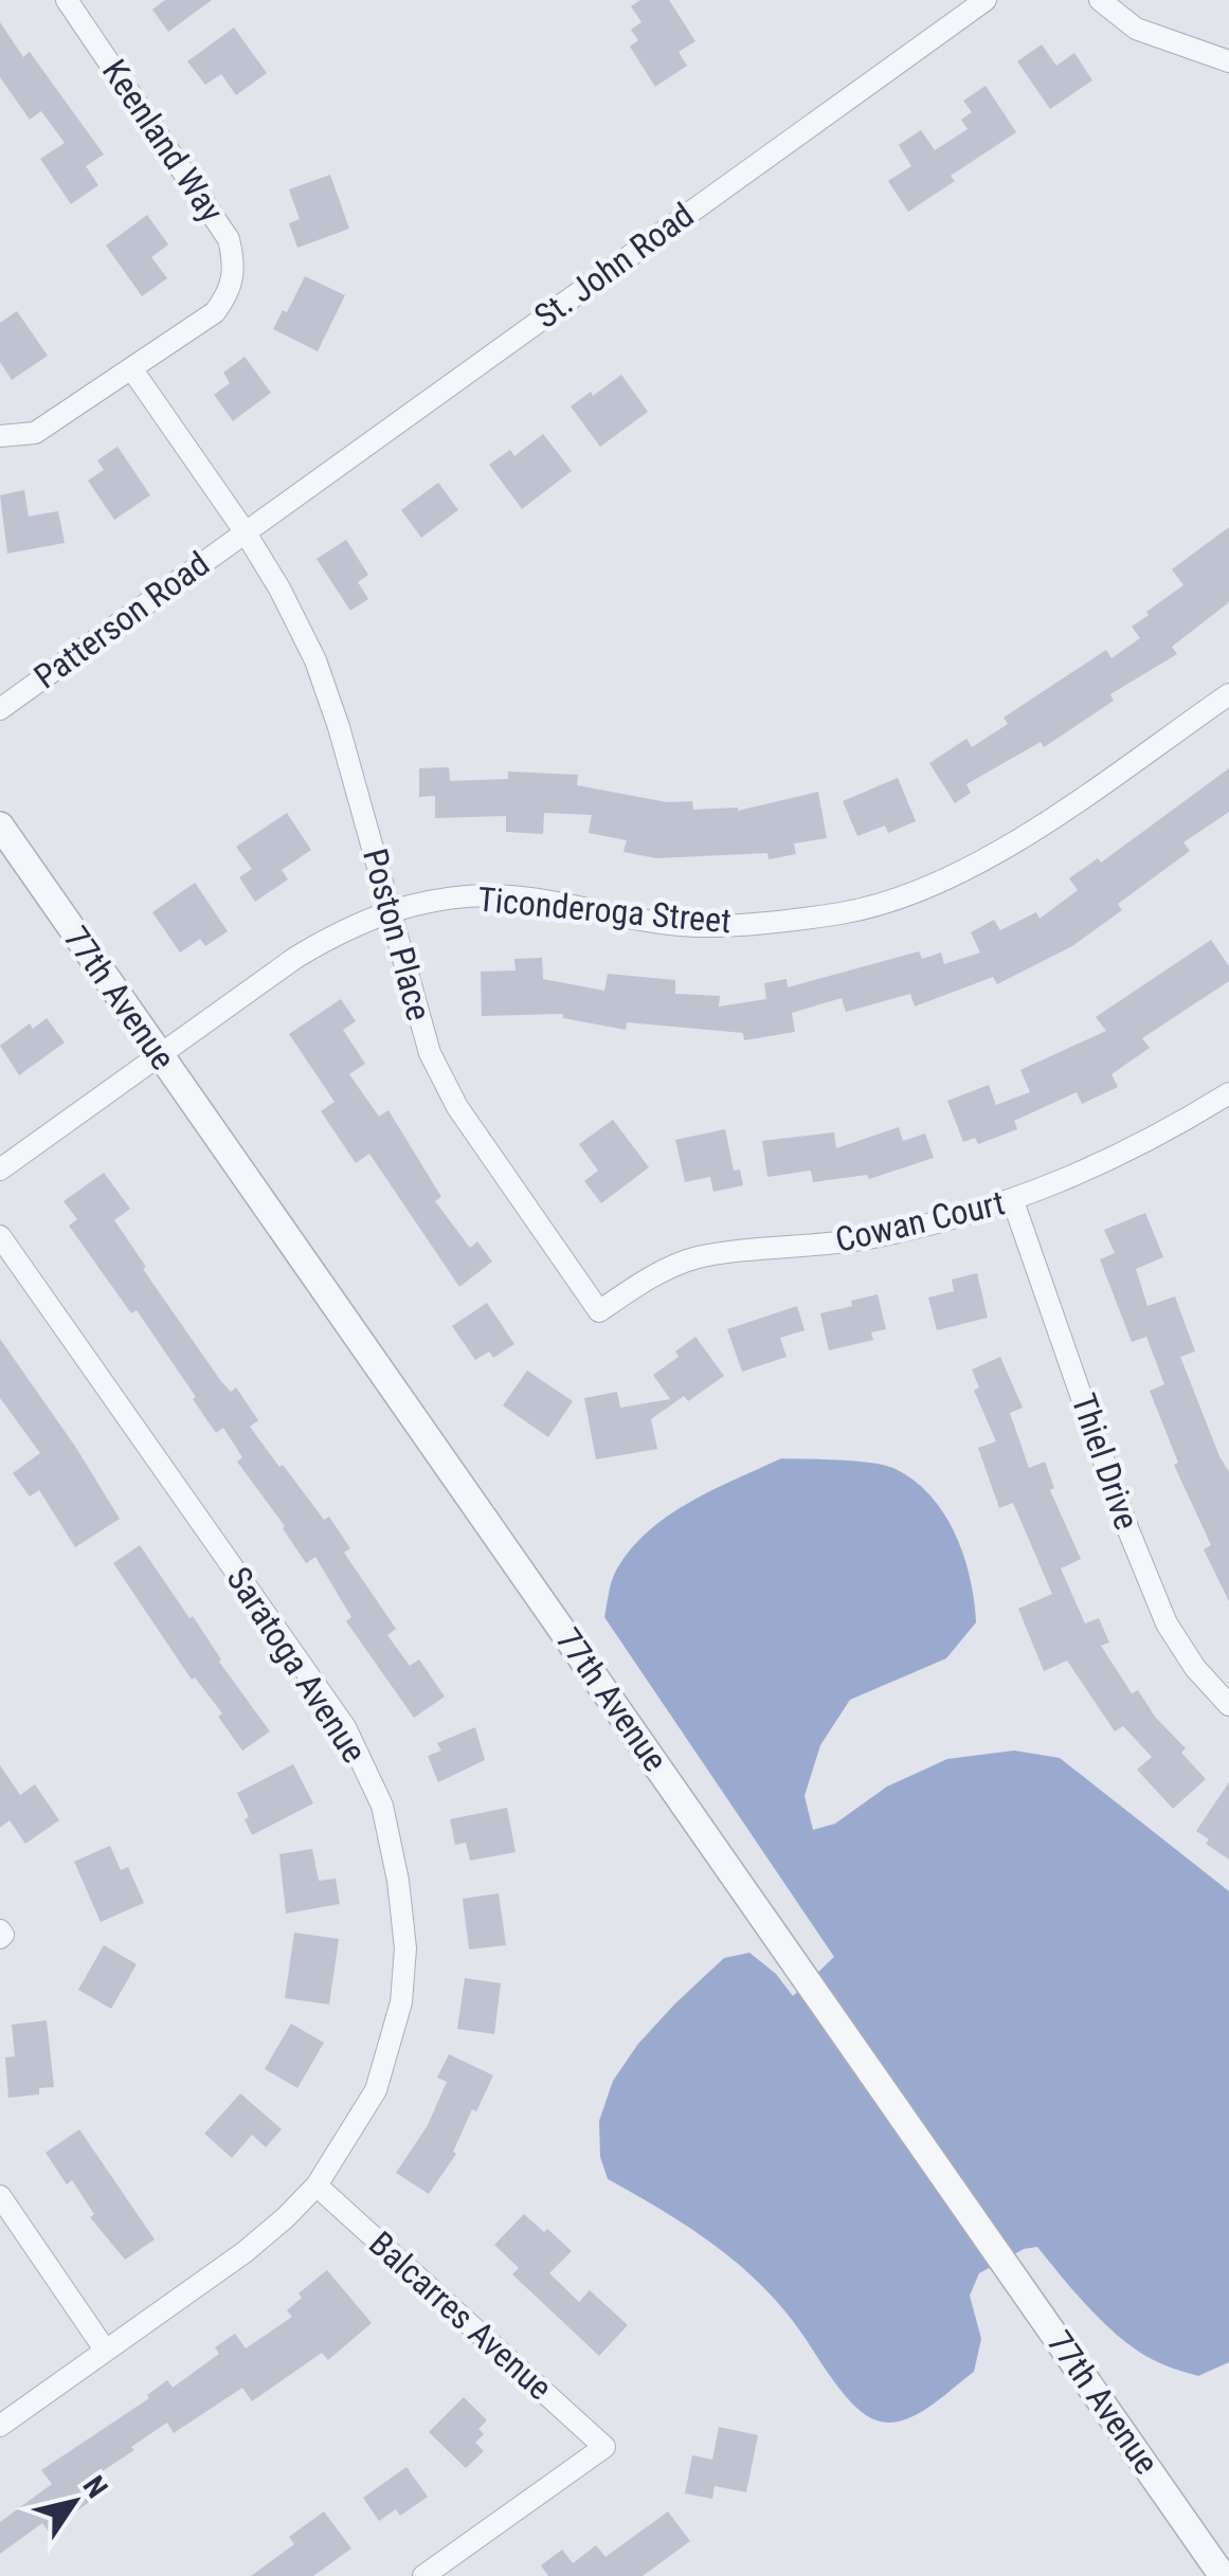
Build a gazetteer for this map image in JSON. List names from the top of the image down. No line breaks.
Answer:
{"streets":{"street":["Keenland Way","St. John Road","Patterson Road","Ticonderoga Street","Poston Place","77th Avenue","Cowan Court","Thiel Drive","Saratoga Avenue","Balcarres Avenue"]},"crossings":[["Keenland Way","Poston Place"],["St. John Road","Patterson Road"],["St. John Road","Poston Place"],["Patterson Road","Poston Place"],["Ticonderoga Street","Poston Place"],["Ticonderoga Street","77th Avenue"],["Poston Place","Cowan Court"],["Cowan Court","Thiel Drive"],["Saratoga Avenue","Balcarres Avenue"]],"north":"top right"}
